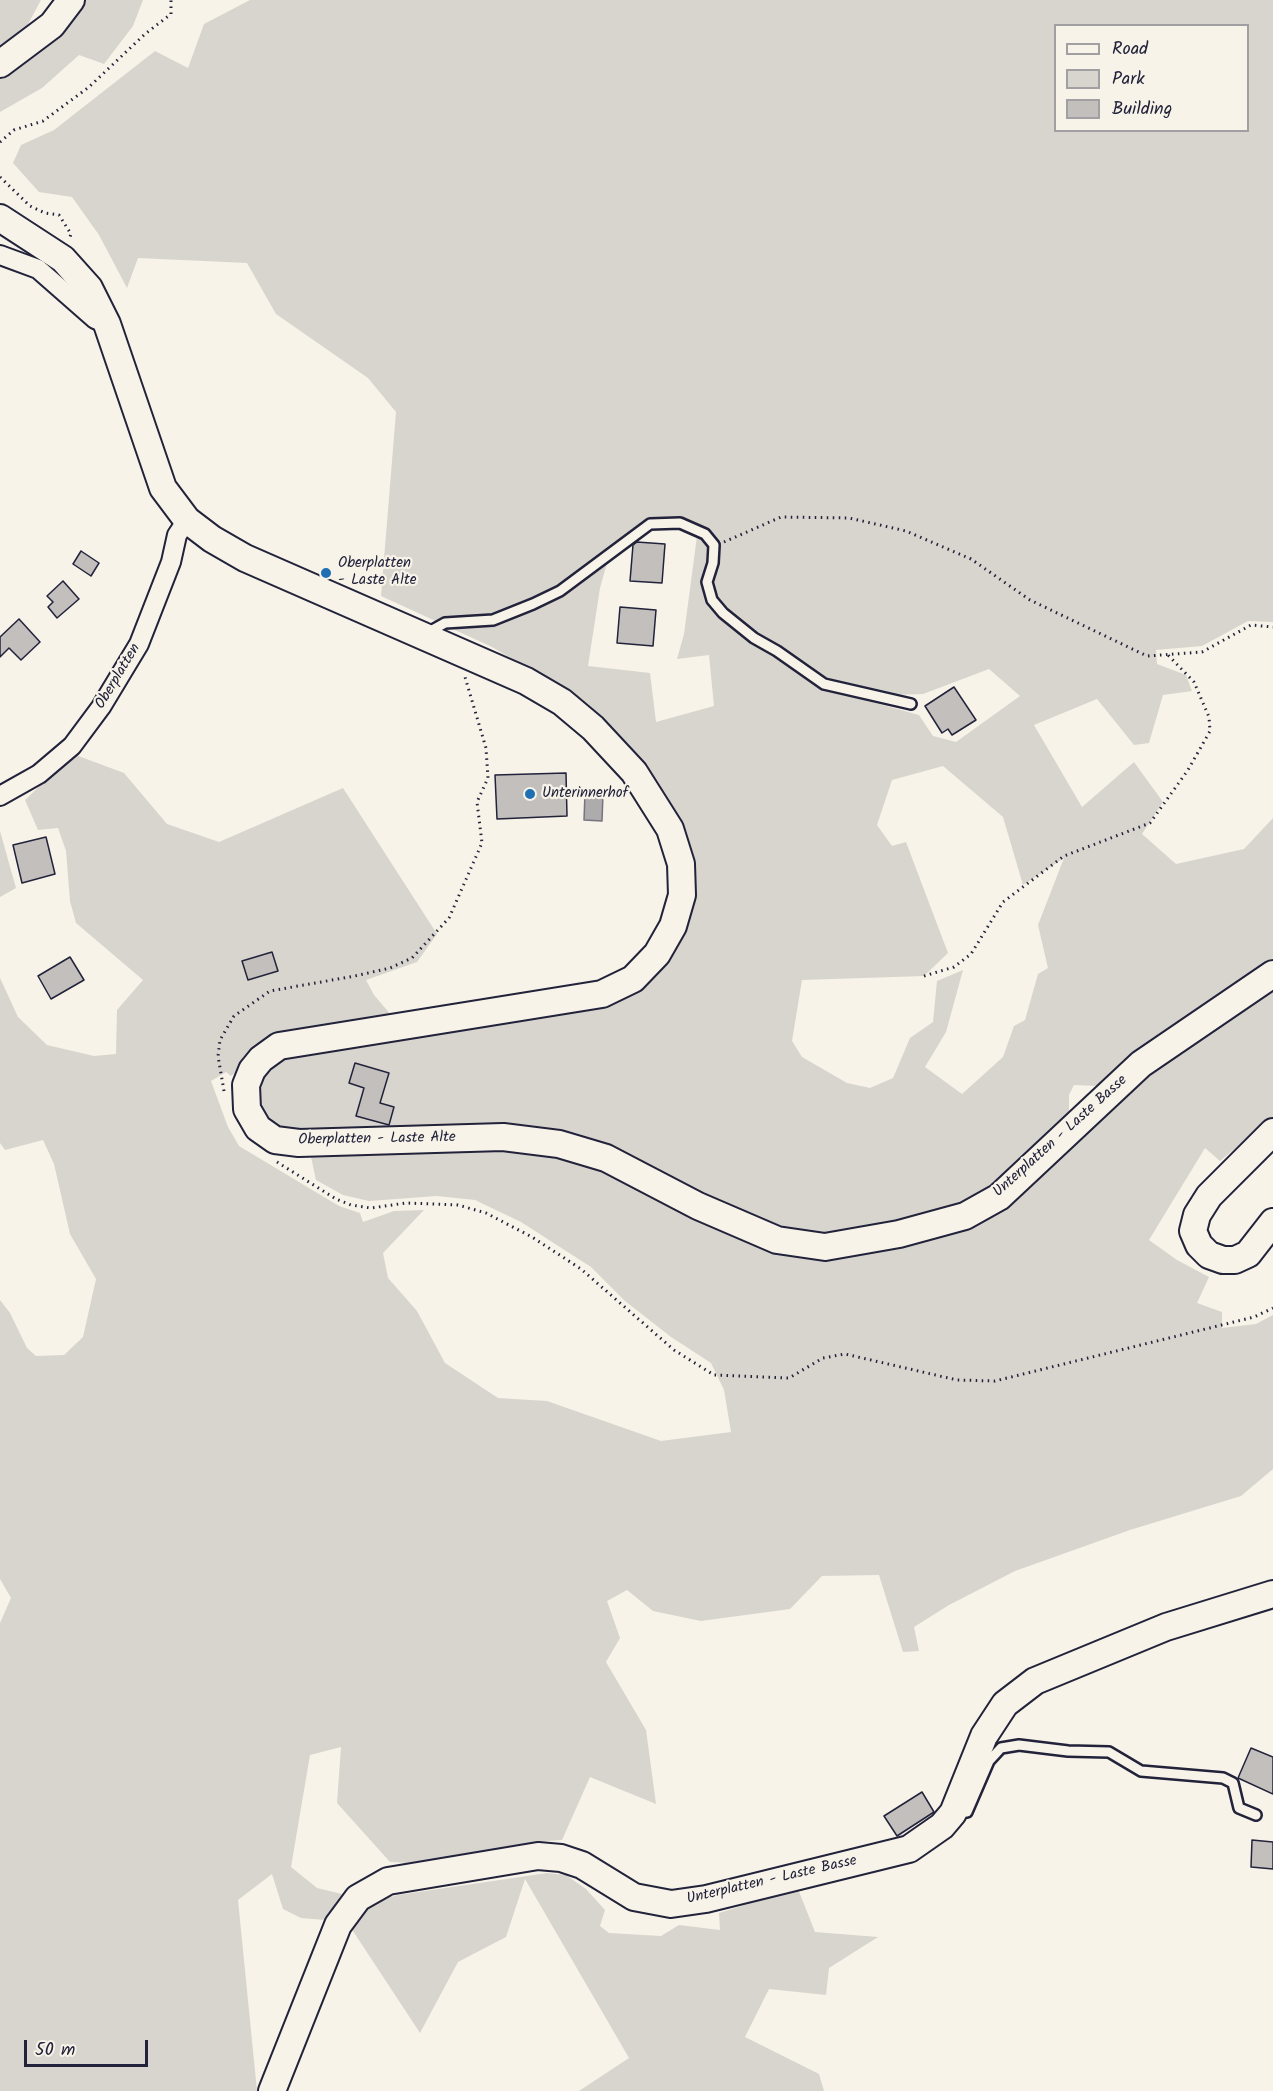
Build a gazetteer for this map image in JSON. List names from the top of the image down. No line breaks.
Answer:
{"streets":{"main road":["Unterplatten - Laste Basse","Oberplatten - Laste Alte"],"street":["Oberplatten"]},"crossings":[["Oberplatten","Oberplatten - Laste Alte"],["Unterplatten - Laste Basse","Oberplatten - Laste Alte"]],"places":["Oberplatten - Laste Alte","Unterinnerhof"],"legend":["Road","Park","Building"],"scale_bar":"50 m"}
